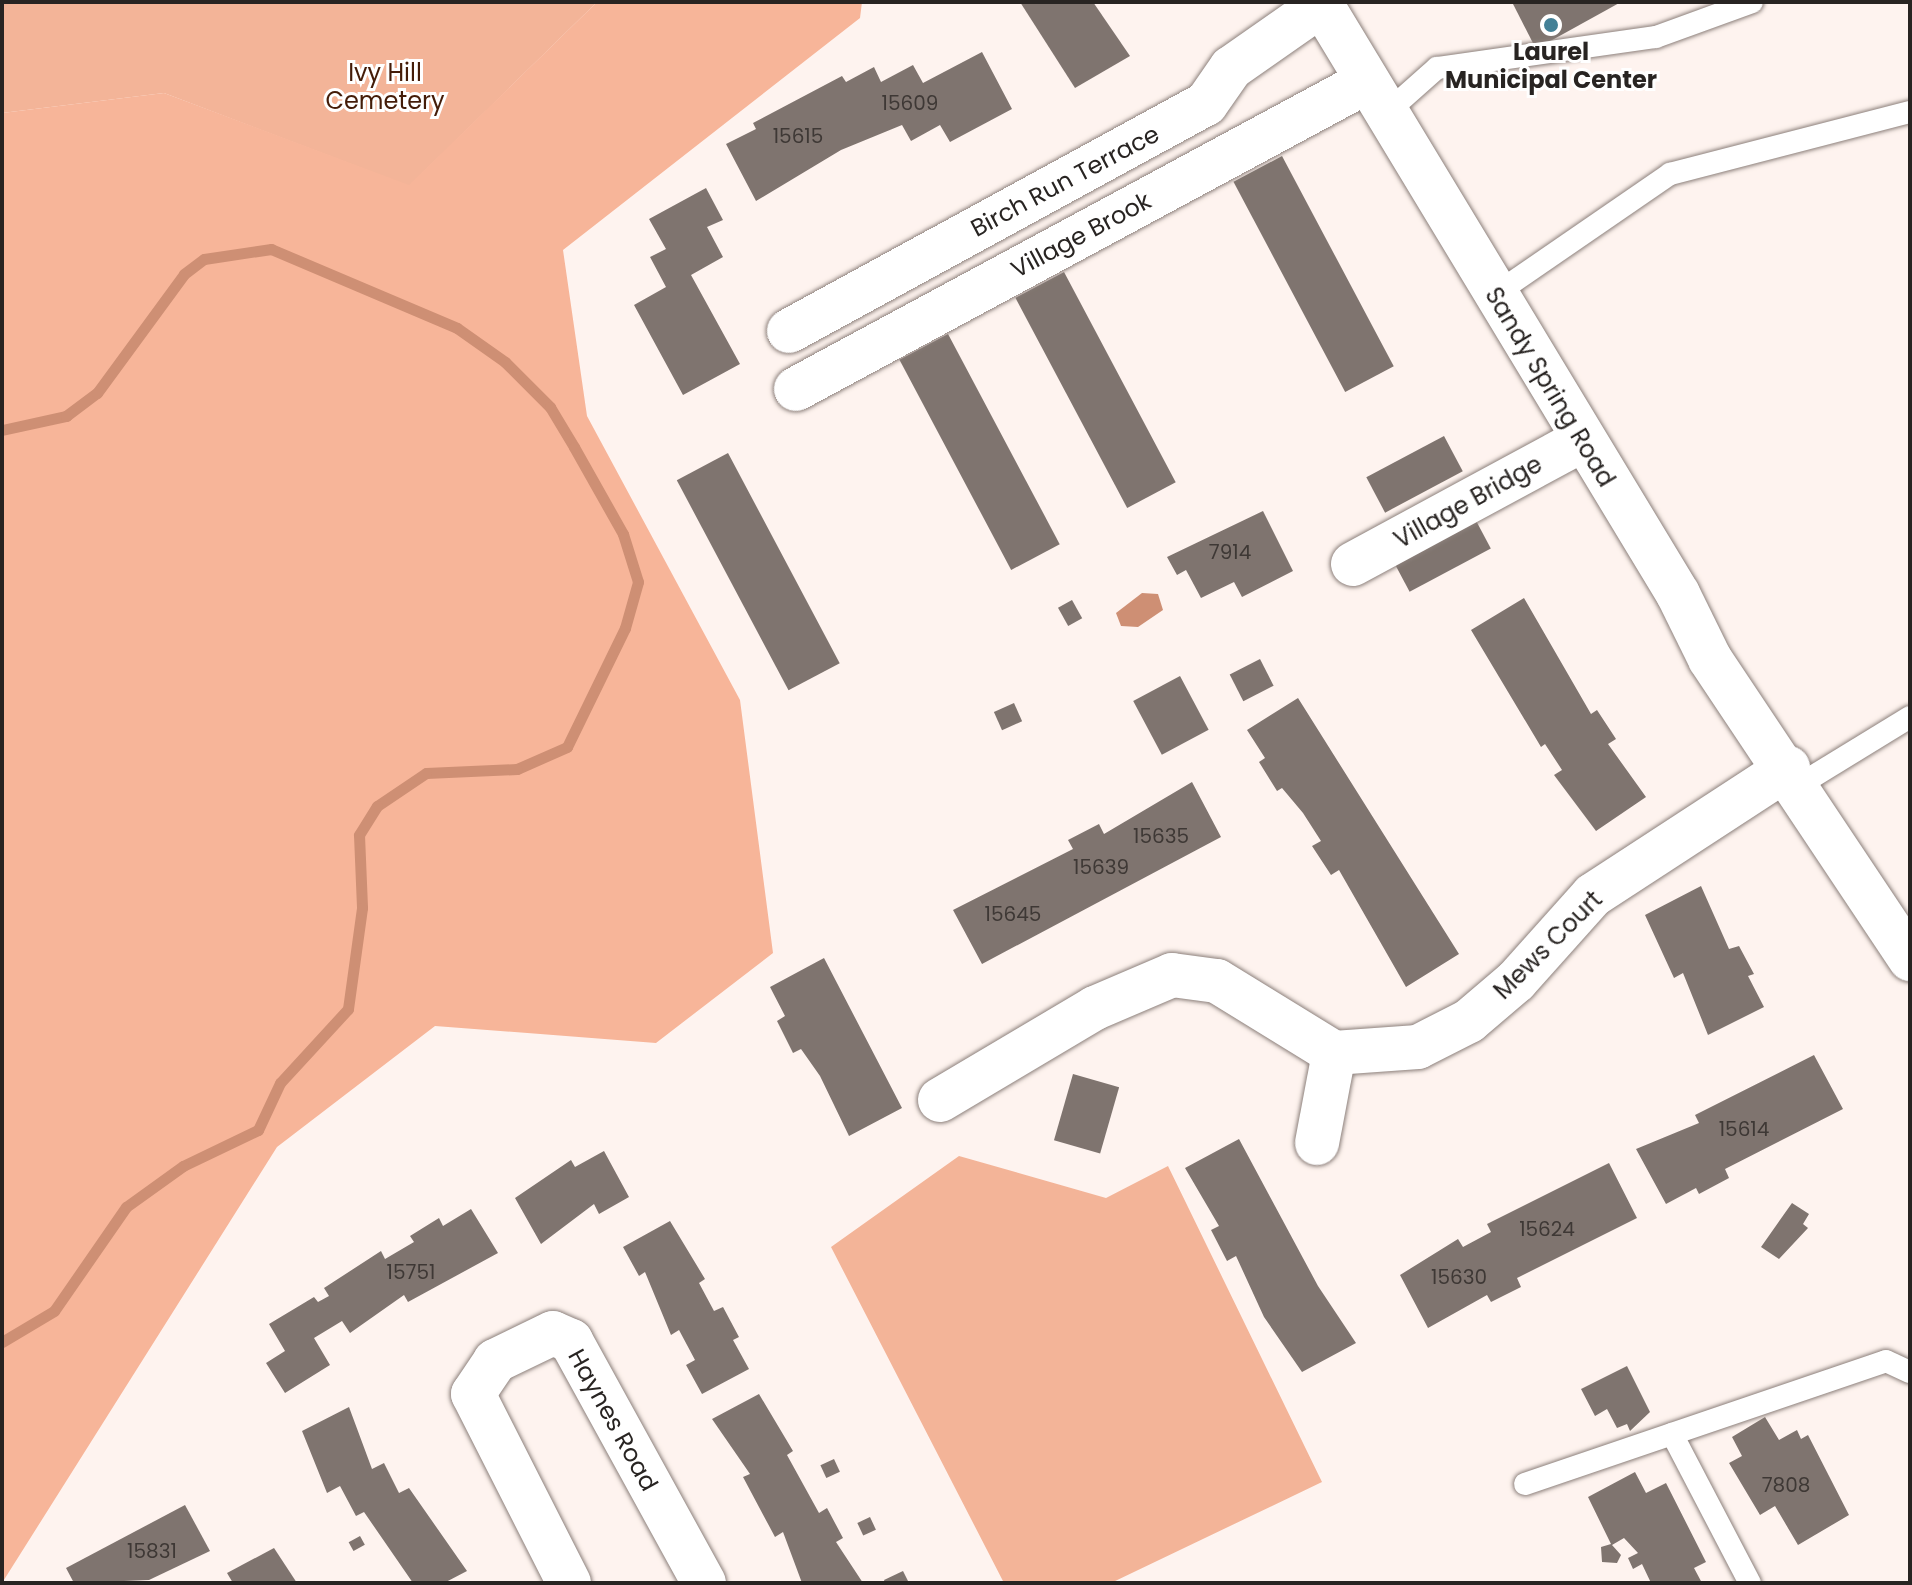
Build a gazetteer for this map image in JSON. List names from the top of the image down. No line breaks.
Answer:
{"streets":{"street":["Birch Run Terrace","Village Brook","Sandy Spring Road","Village Bridge","Mews Court","Haynes Road"]},"crossings":[["Birch Run Terrace","Sandy Spring Road"],["Village Brook","Sandy Spring Road"],["Sandy Spring Road","Village Bridge"],["Sandy Spring Road","Mews Court"]],"parks":["Ivy Hill Cemetery"],"places":["Laurel Municipal Center"],"house_numbers":["15609","15615","7914","15635","15639","15645","15614","15624","15751","15630","7808","15831"]}
